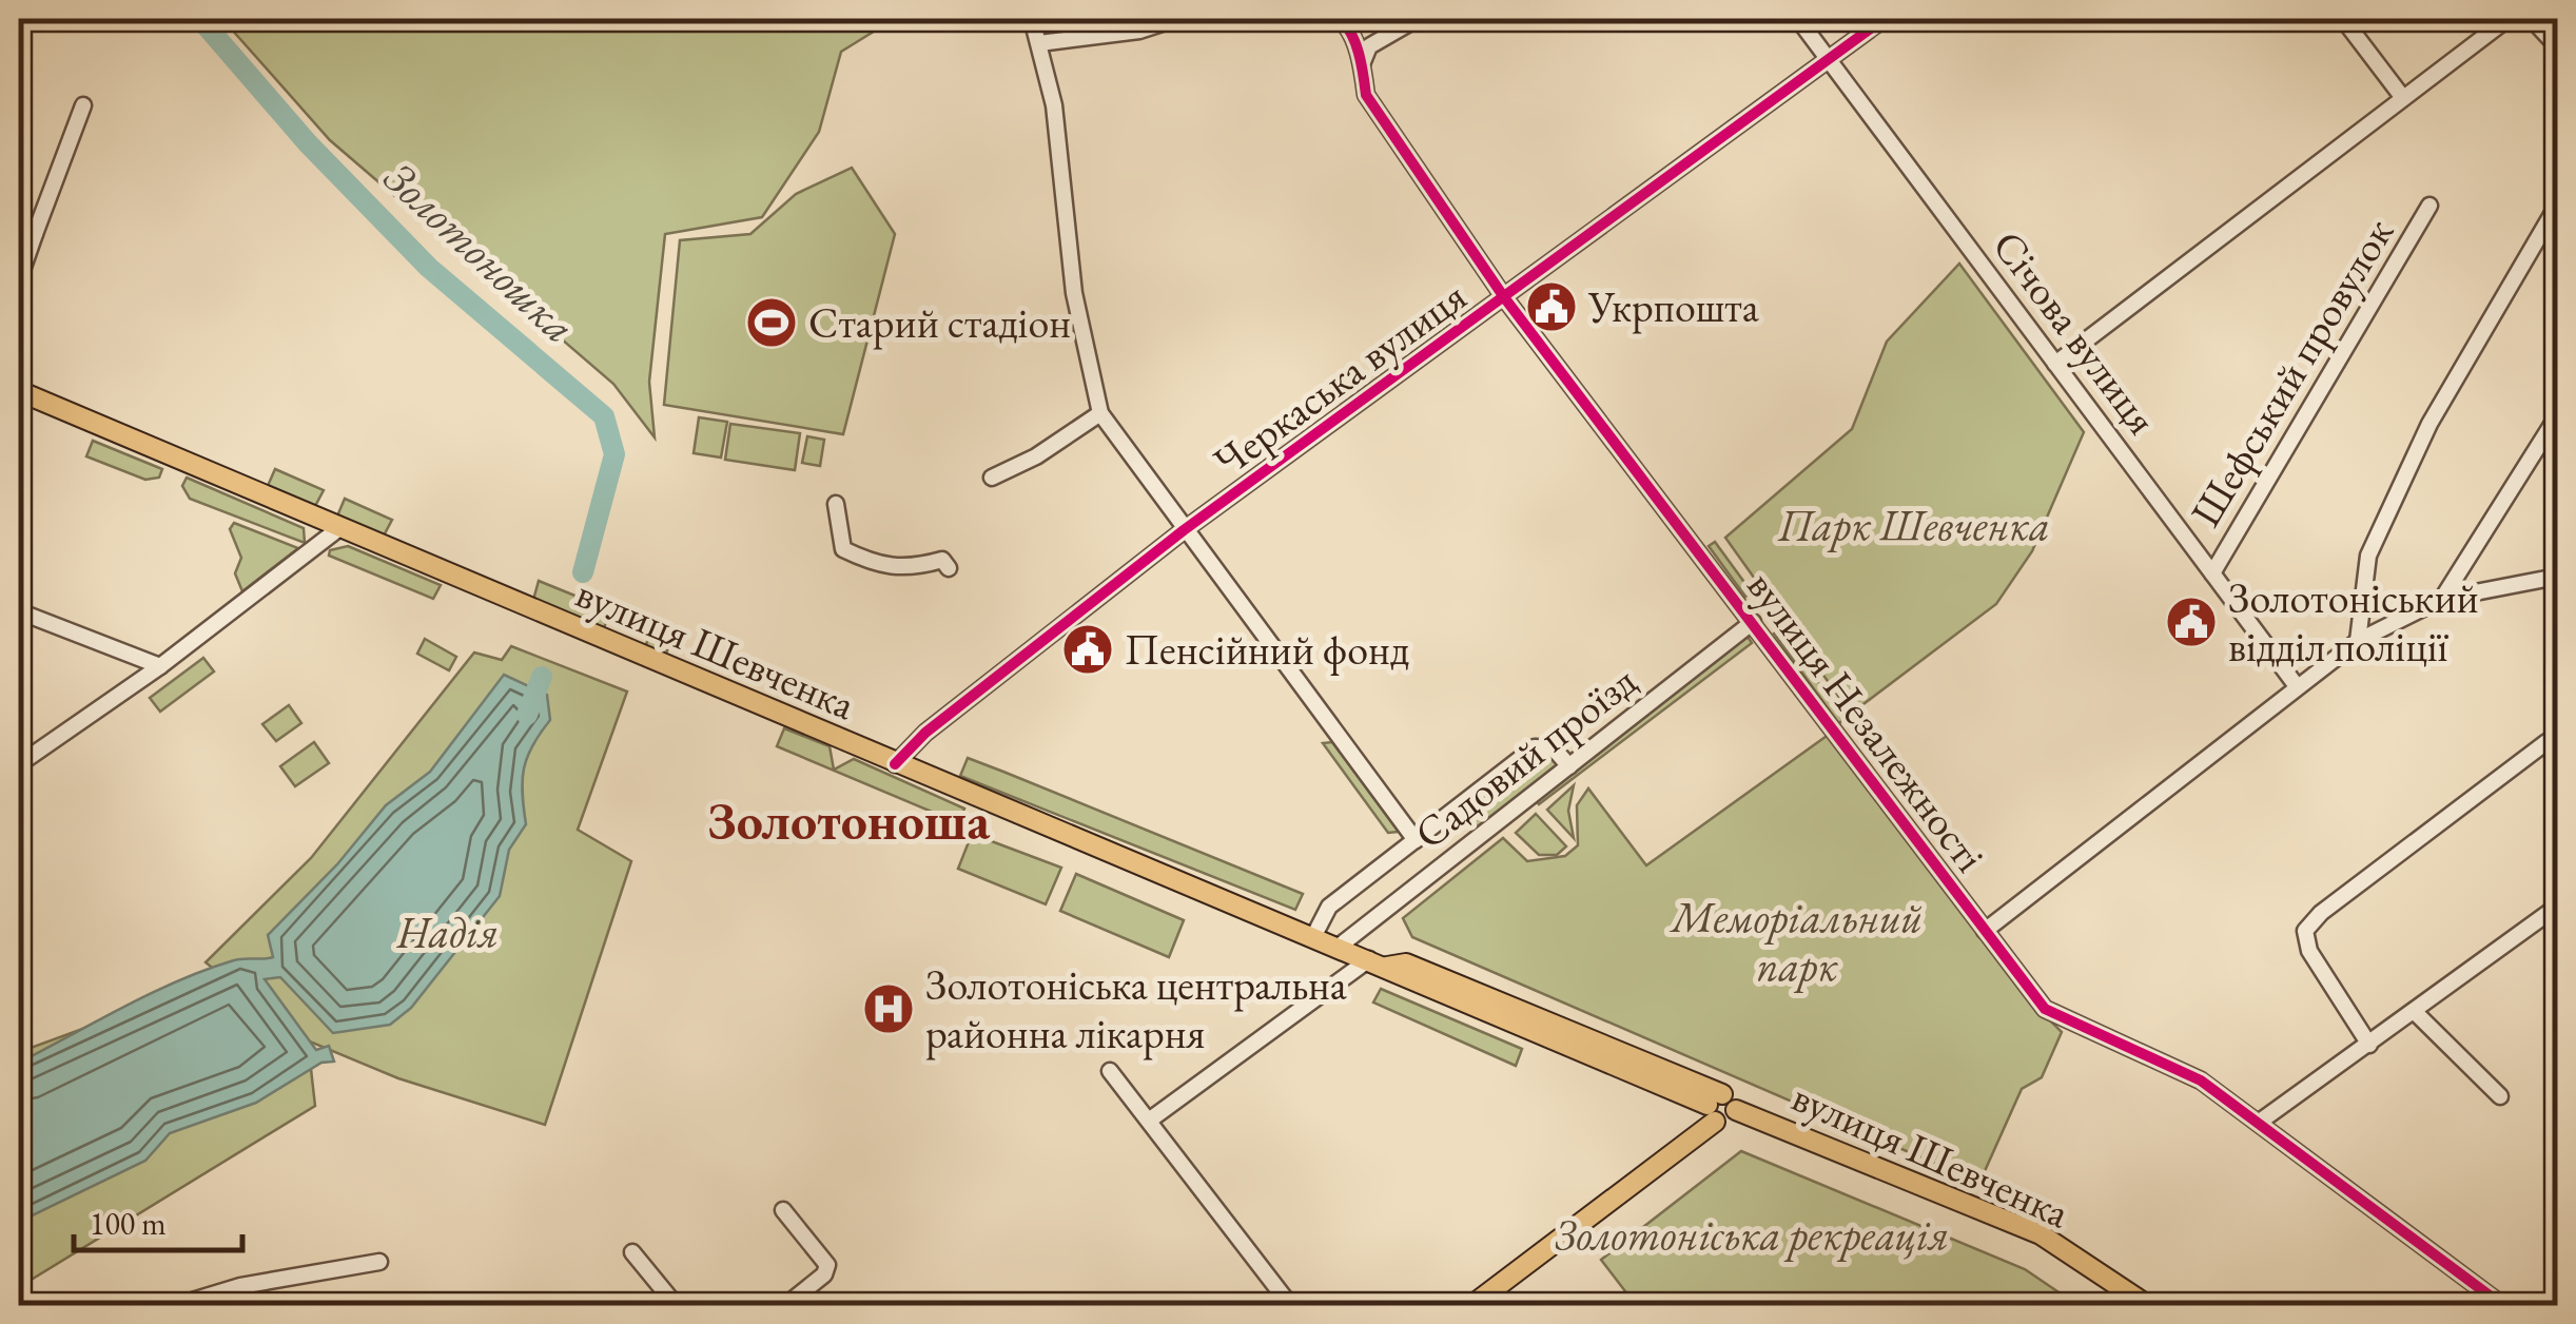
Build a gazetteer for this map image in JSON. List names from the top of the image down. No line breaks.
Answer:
{"streets":{"main road":["вулиця Шевченка"],"street":["Січова вулиця","Шефський провулок","Черкаська вулиця","вулиця Незалежності","Садовий проїзд"]},"crossings":[["Січова вулиця","Шефський провулок"],["Січова вулиця","Черкаська вулиця"],["Черкаська вулиця","вулиця Шевченка"],["Черкаська вулиця","вулиця Незалежності"],["вулиця Шевченка","Садовий проїзд"],["вулиця Незалежності","Садовий проїзд"]],"districts":["Золотоноша"],"water":["Золотоношка"],"parks":["Парк Шевченка","Меморіальний парк","Надія","Золотоніська рекреація"],"places":{"public building":["Укрпошта","Золотоніський відділ поліції","Пенсійний фонд"],"sports":["Старий стадіон"],"hospital":["Золотоніська центральна районна лікарня"]},"scale_bar":"100 m"}
